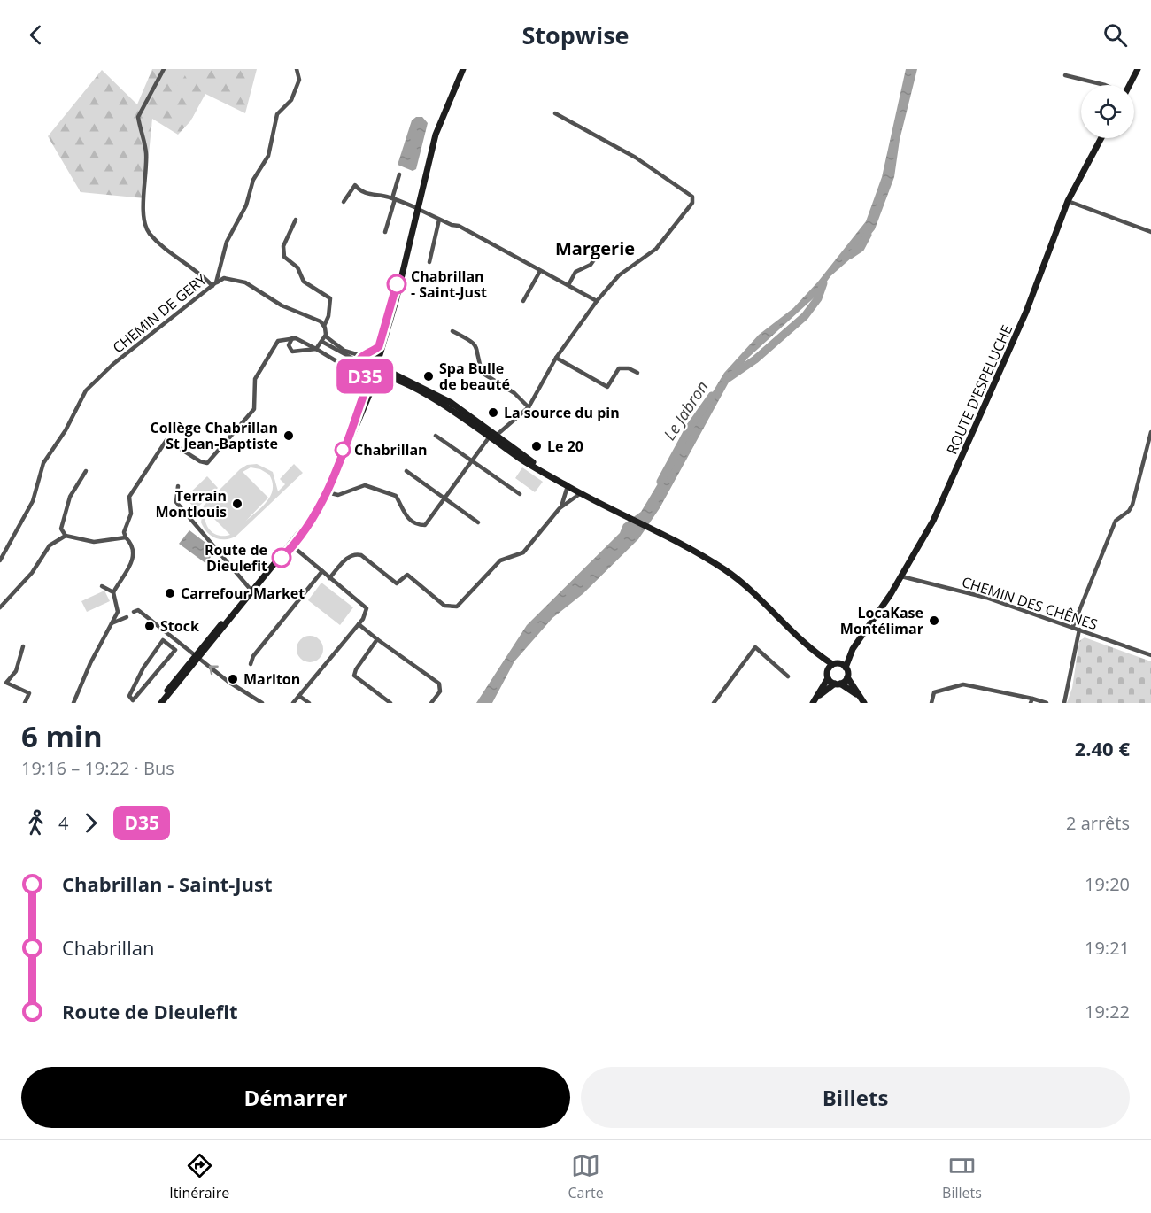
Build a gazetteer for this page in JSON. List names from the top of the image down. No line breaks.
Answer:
{"streets":{"main road":["ROUTE D'ESPELUCHE"],"street":["CHEMIN DE GERY","CHEMIN DES CHÊNES"]},"crossings":[["ROUTE D'ESPELUCHE","CHEMIN DES CHÊNES"]],"districts":["Margerie"],"water":["Le Jabron"],"places":["Chabrillan - Saint-Just","Spa Bulle de beauté","La source du pin","Collège Chabrillan St Jean-Baptiste","Le 20","Chabrillan","Terrain Montlouis","Route de Dieulefit","Carrefour Market","LocaKase Montélimar","Stock","Mariton"],"lines":["bus line D35"],"page":{"header":"Stopwise","on_map":"D35","heading":["6 min","19:16 – 19:22 · Bus","2.40 €"],"legs":["4","D35","2 arrêts"],"list":[{"name":"Chabrillan - Saint-Just","value":"19:20"},{"name":"Chabrillan","value":"19:21"},{"name":"Route de Dieulefit","value":"19:22"}],"buttons":["Démarrer","Billets"],"tabs":["Itinéraire","Carte","Billets"]}}
